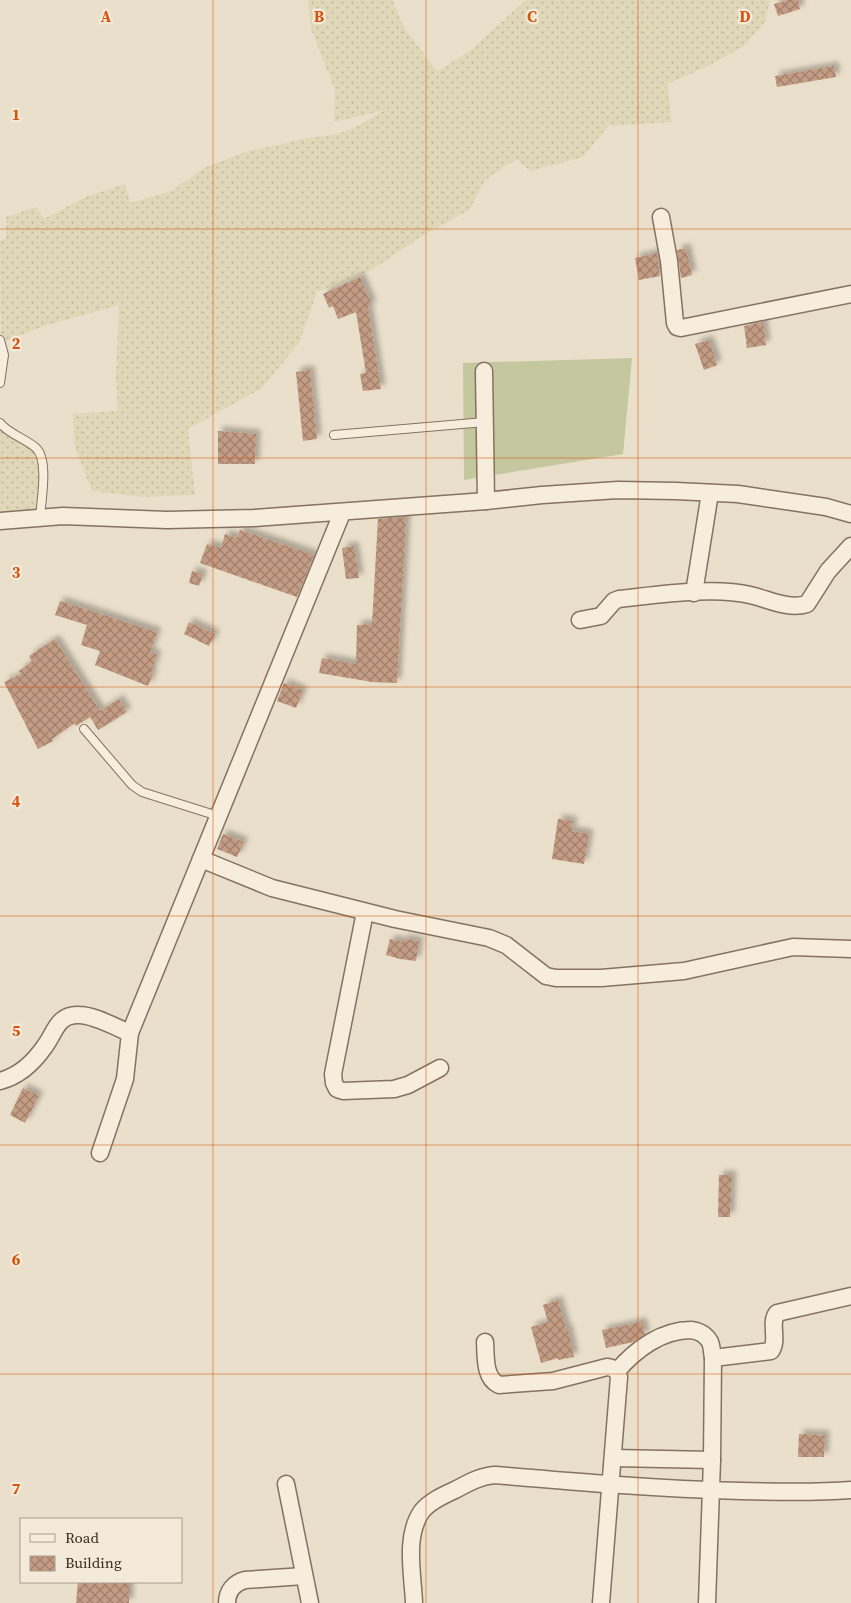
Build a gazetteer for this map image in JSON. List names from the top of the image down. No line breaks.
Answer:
{"legend":["Road","Building"],"grid":{"columns":["A","B","C","D"],"rows":["1","2","3","4","5","6","7"]}}
